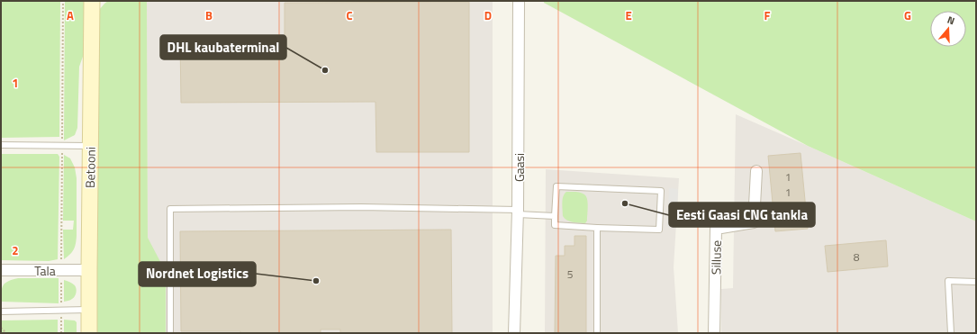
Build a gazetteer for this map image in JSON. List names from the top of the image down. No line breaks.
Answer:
{"streets":{"street":["Betooni","Gaasi","Silluse","Tala"]},"crossings":[["Betooni","Tala"]],"places":["DHL kaubaterminal","Eesti Gaasi CNG tankla","Nordnet Logistics"],"house_numbers":["1","1","8","5"],"north":"top","grid":{"columns":["A","B","C","D","E","F","G"],"rows":["1","2"]}}
